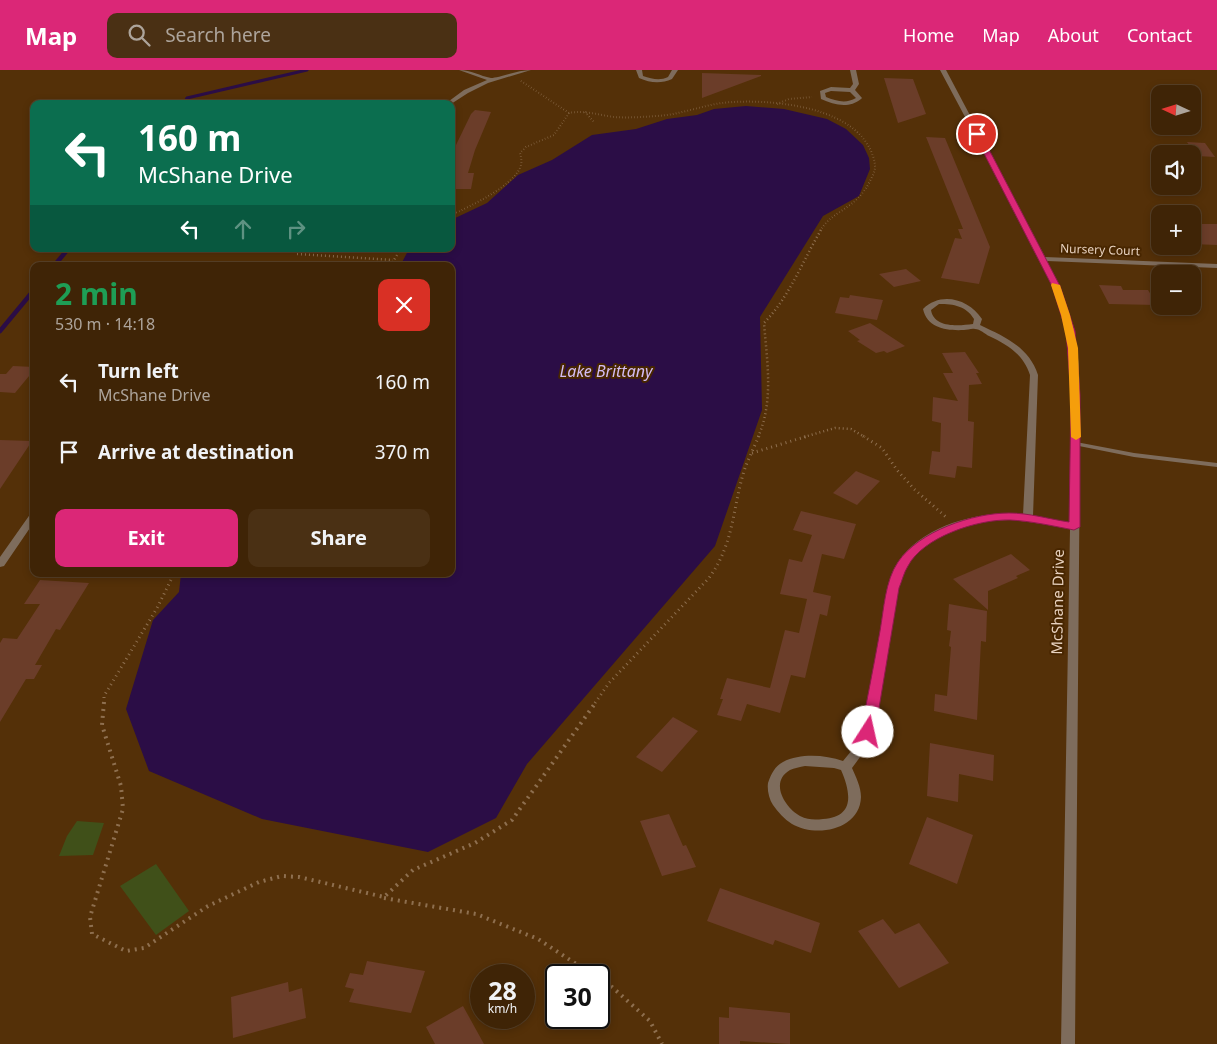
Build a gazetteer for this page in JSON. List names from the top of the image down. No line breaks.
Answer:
{"streets":{"street":["Nursery Court","McShane Drive"]},"crossings":[["Nursery Court","McShane Drive"]],"water":["Lake Brittany"],"north":"left","page":{"header":"Map","search":"Search here","nav":["Home","Map","About","Contact"],"map_buttons":["+","−"],"turn":["160 m","McShane Drive"],"heading":["2 min","530 m · 14:18"],"list":[{"name":"Turn left","note":"McShane Drive","value":"160 m"},{"name":"Arrive at destination","value":"370 m"}],"buttons":["Exit","Share"],"speed":"28 km/h","limit":"30"}}
